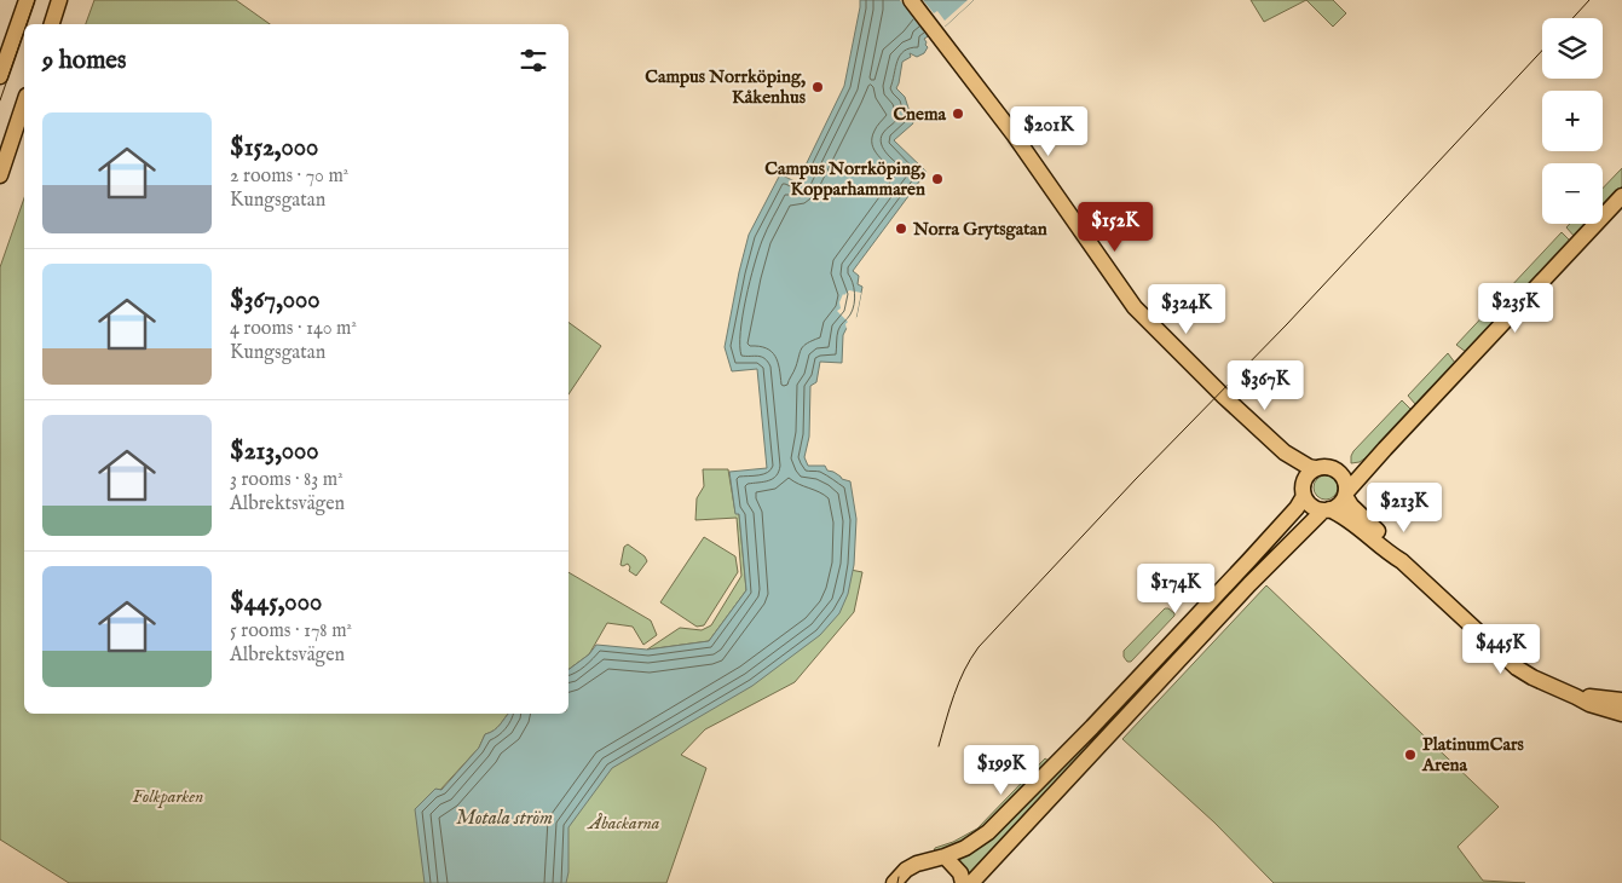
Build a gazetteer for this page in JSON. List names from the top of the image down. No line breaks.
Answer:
{"water":["Motala ström"],"parks":["Folkparken","Åbackarna"],"places":["Campus Norrköping, Kåkenhus","Cnema","Campus Norrköping, Kopparhammaren","Norra Grytsgatan","PlatinumCars Arena"],"page":{"map_buttons":["+","−"],"heading":"9 homes","list":[{"name":"$152,000","note":"2 rooms · 70 m² · Kungsgatan"},{"name":"$367,000","note":"4 rooms · 140 m² · Kungsgatan"},{"name":"$213,000","note":"3 rooms · 83 m² · Albrektsvägen"},{"name":"$445,000","note":"5 rooms · 178 m² · Albrektsvägen"}],"price":["$201K","$152K","$235K","$324K","$367K","$213K","$174K","$445K","$199K"]}}
